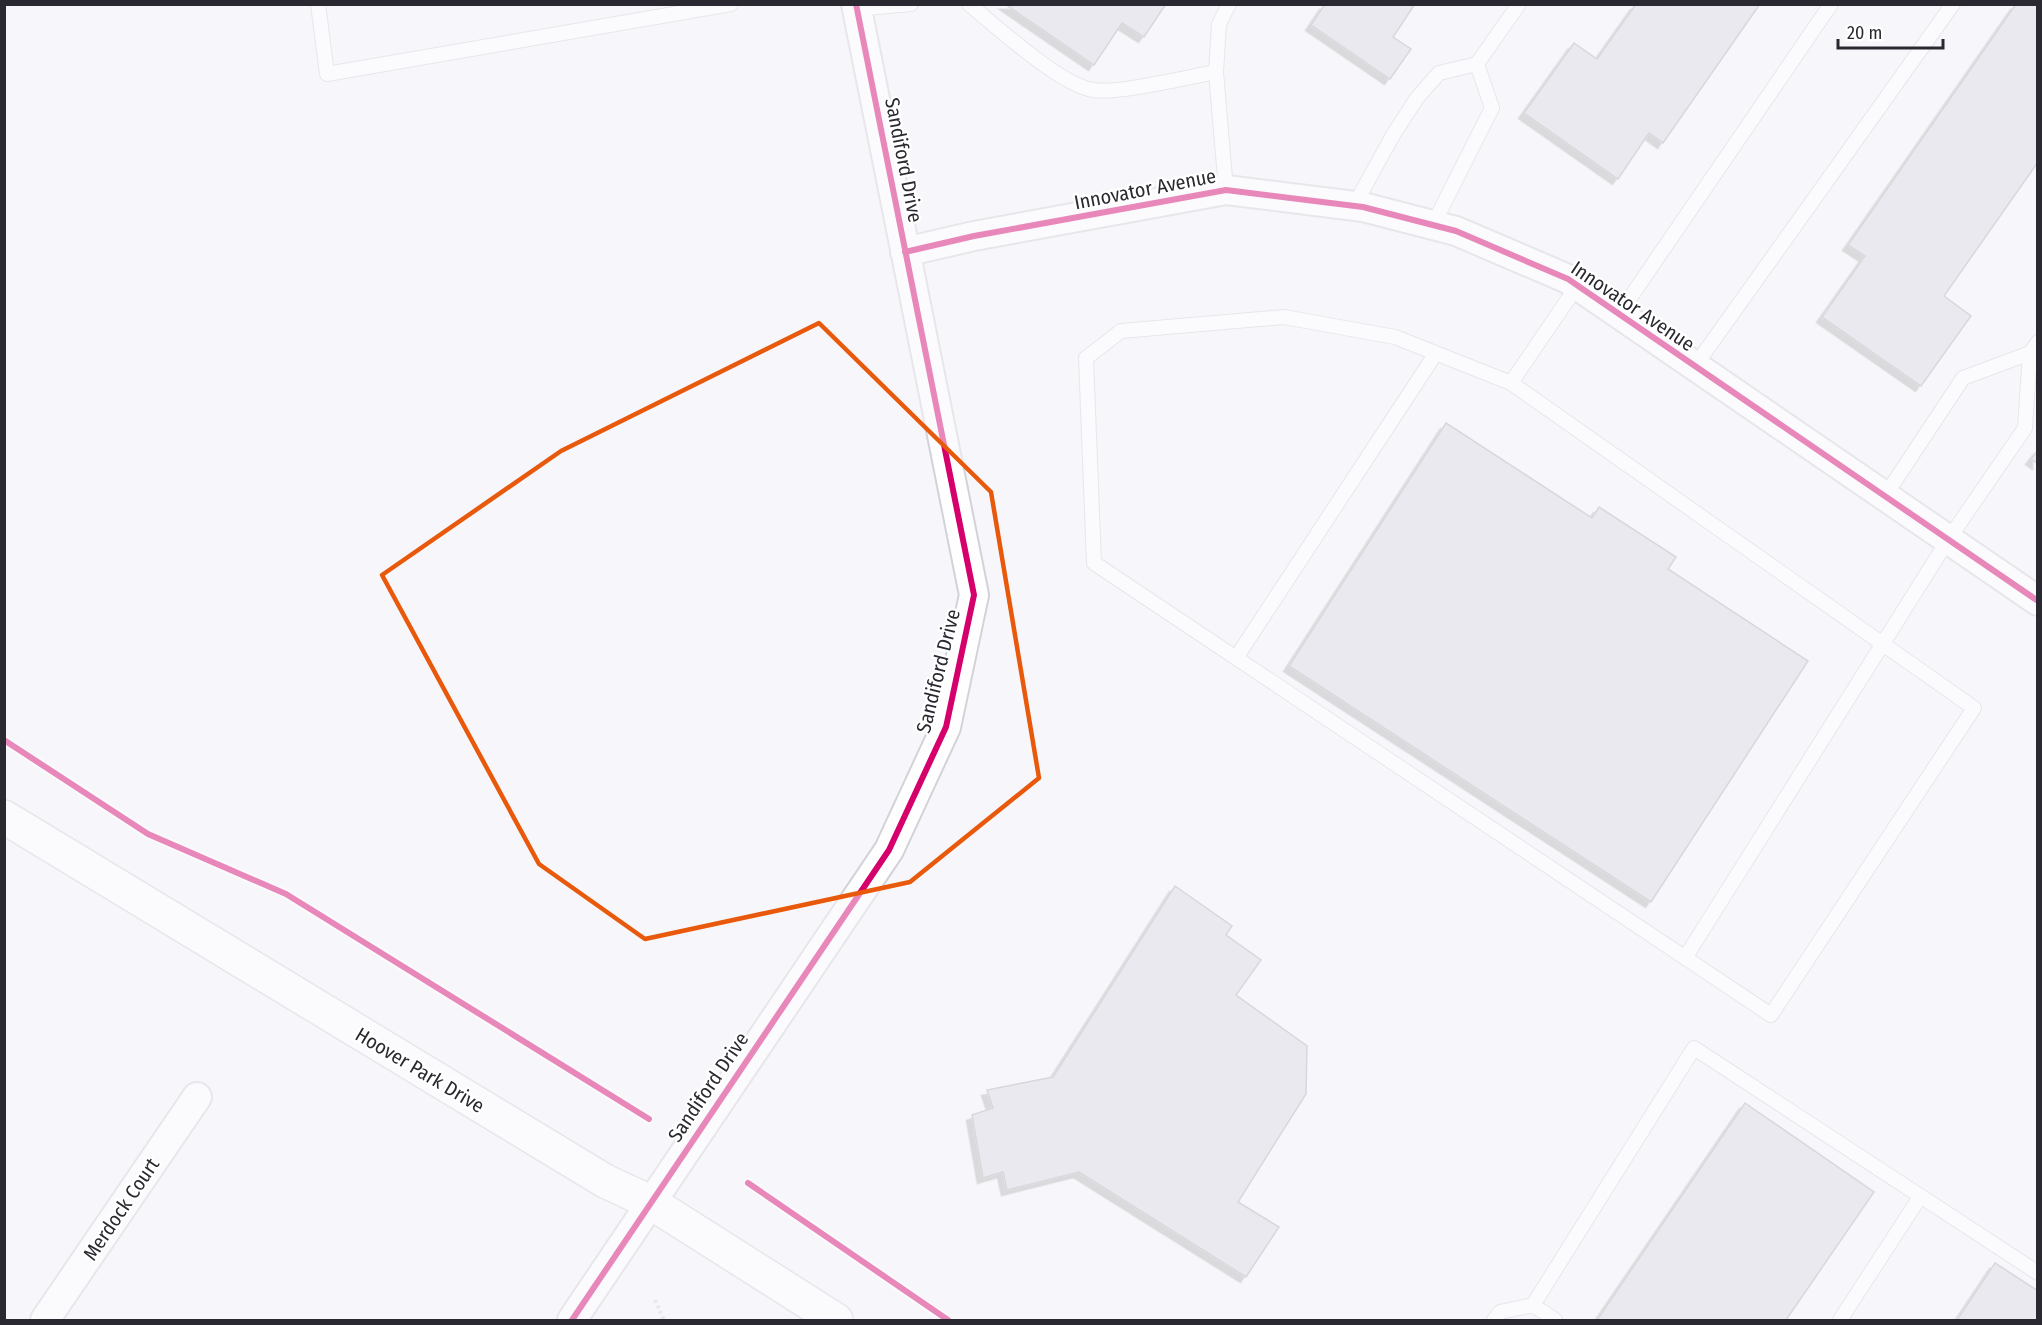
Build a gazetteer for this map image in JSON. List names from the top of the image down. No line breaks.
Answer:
{"streets":{"street":["Sandiford Drive","Innovator Avenue","Hoover Park Drive","Merdock Court"]},"crossings":[["Sandiford Drive","Innovator Avenue"],["Sandiford Drive","Hoover Park Drive"]],"scale_bar":"20 m"}
